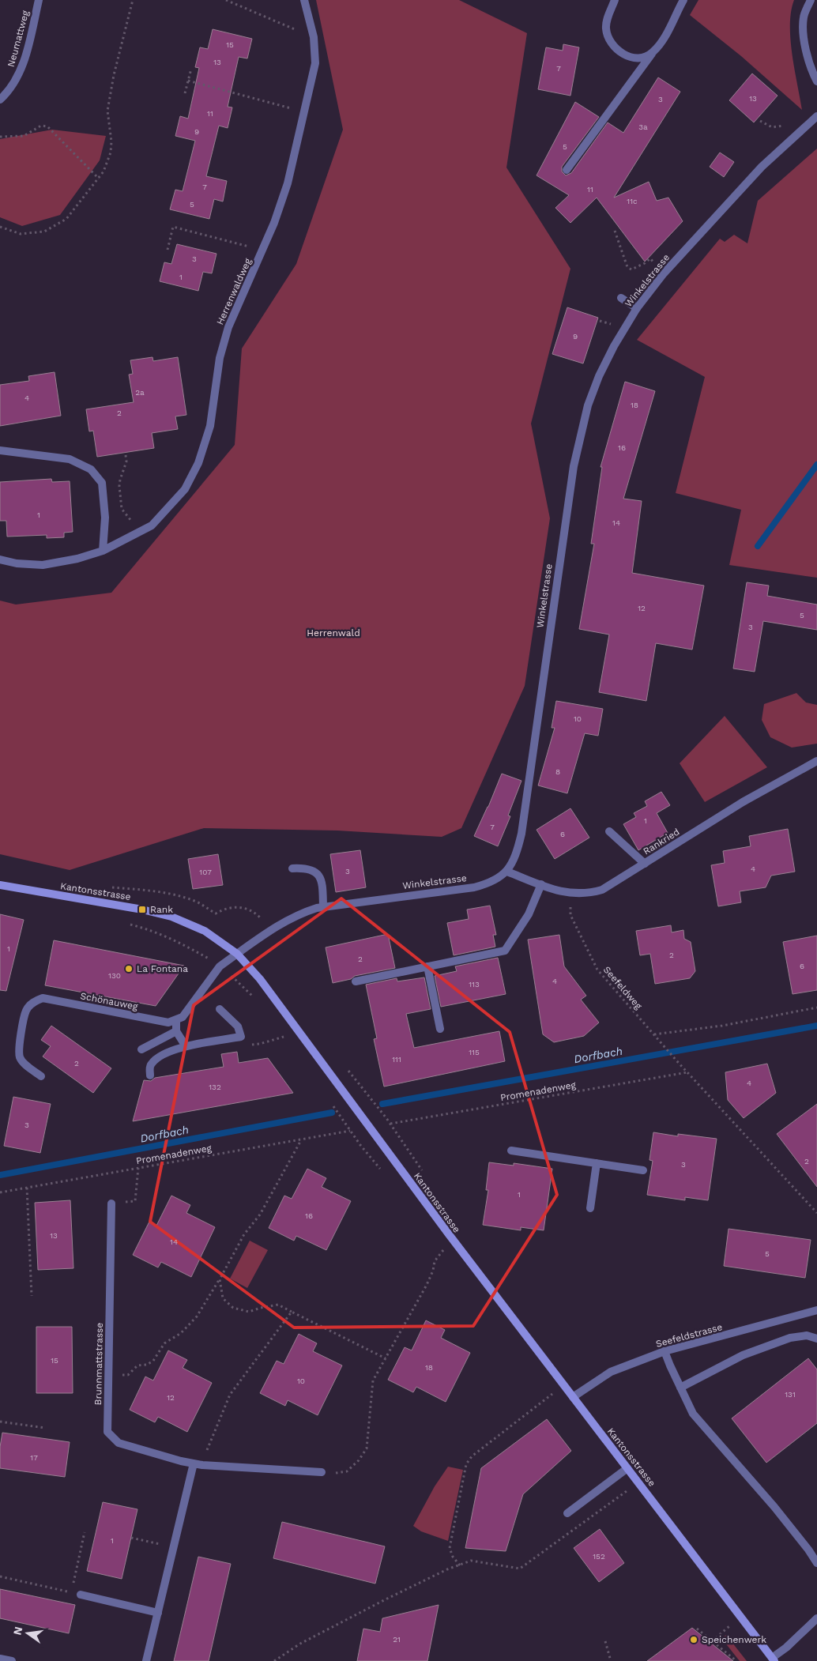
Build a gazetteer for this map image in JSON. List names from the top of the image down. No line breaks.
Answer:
{"streets":{"main road":["Kantonsstrasse"],"street":["Neumattweg","Winkelstrasse","Herrenwaldweg","Rankried","Schönauweg","Seefeldstrasse","Brunnmattstrasse"],"path":["Seefeldweg","Promenadenweg"]},"crossings":[["Winkelstrasse","Rankried"],["Winkelstrasse","Kantonsstrasse"],["Rankried","Seefeldweg"],["Kantonsstrasse","Seefeldstrasse"],["Seefeldweg","Promenadenweg"]],"water":["Dorfbach"],"parks":["Herrenwald"],"places":{"transit":["Rank"],"other":["La Fontana","Speichenwerk"]},"house_numbers":["15","13","7","13","3","11","3a","9","5","7","11","11c","5","3","1","9","2a","4","18","2","16","1","14","12","5","3","10","8","1","7","6","4","3","107","1","2","2","6","130","4","113","115","111","2","4","132","3","2","3","1","16","13","14","5","15","18","10","131","12","17","1","152","21"],"north":"left"}
